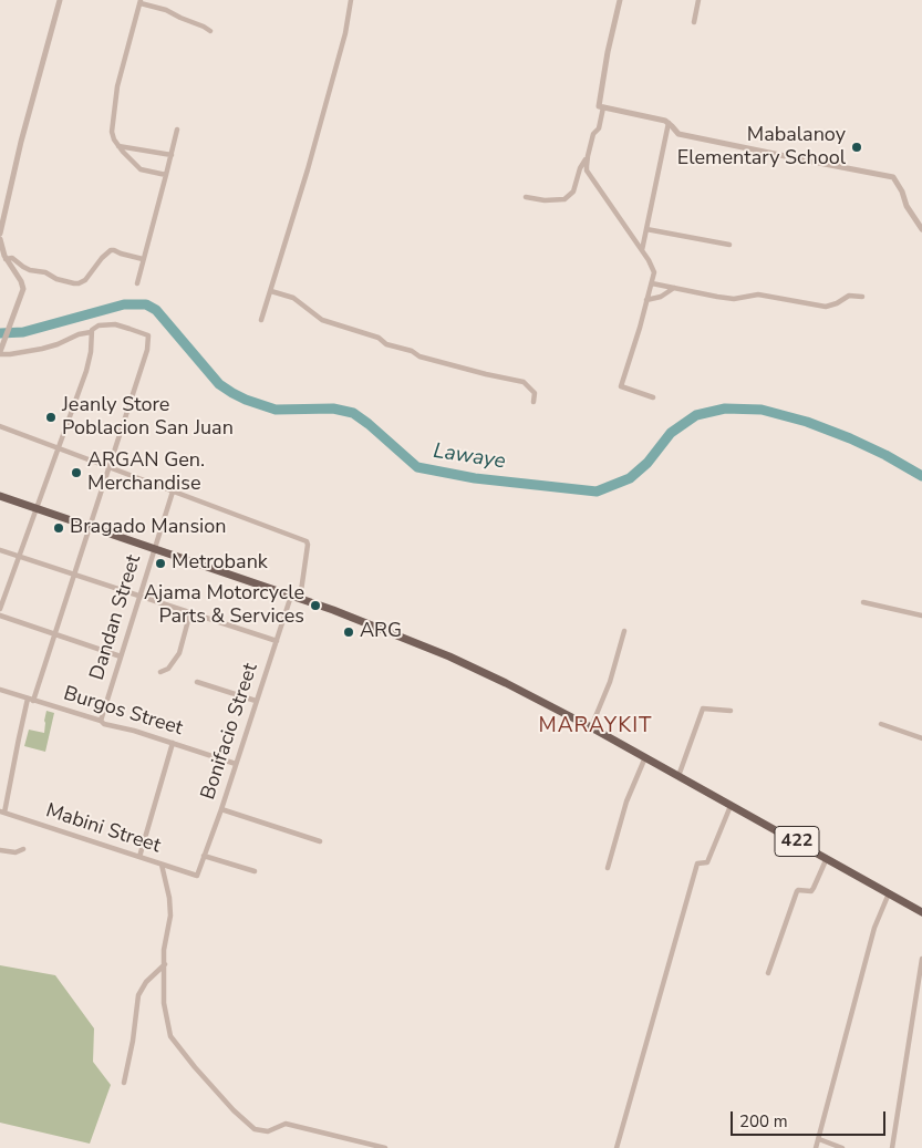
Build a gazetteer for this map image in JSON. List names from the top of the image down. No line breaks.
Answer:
{"streets":{"main road":["422"],"street":["Dandan Street","Burgos Street","Bonifacio Street","Mabini Street"]},"crossings":[["Dandan Street","Burgos Street"],["Dandan Street","422"],["Burgos Street","Bonifacio Street"],["Bonifacio Street","Mabini Street"],["Bonifacio Street","422"]],"districts":["MARAYKIT"],"water":["Lawaye"],"places":["Mabalanoy Elementary School","Jeanly Store Poblacion San Juan","ARGAN Gen. Merchandise","Bragado Mansion","Metrobank","Ajama Motorcycle Parts & Services","ARG"],"scale_bar":"200 m"}
